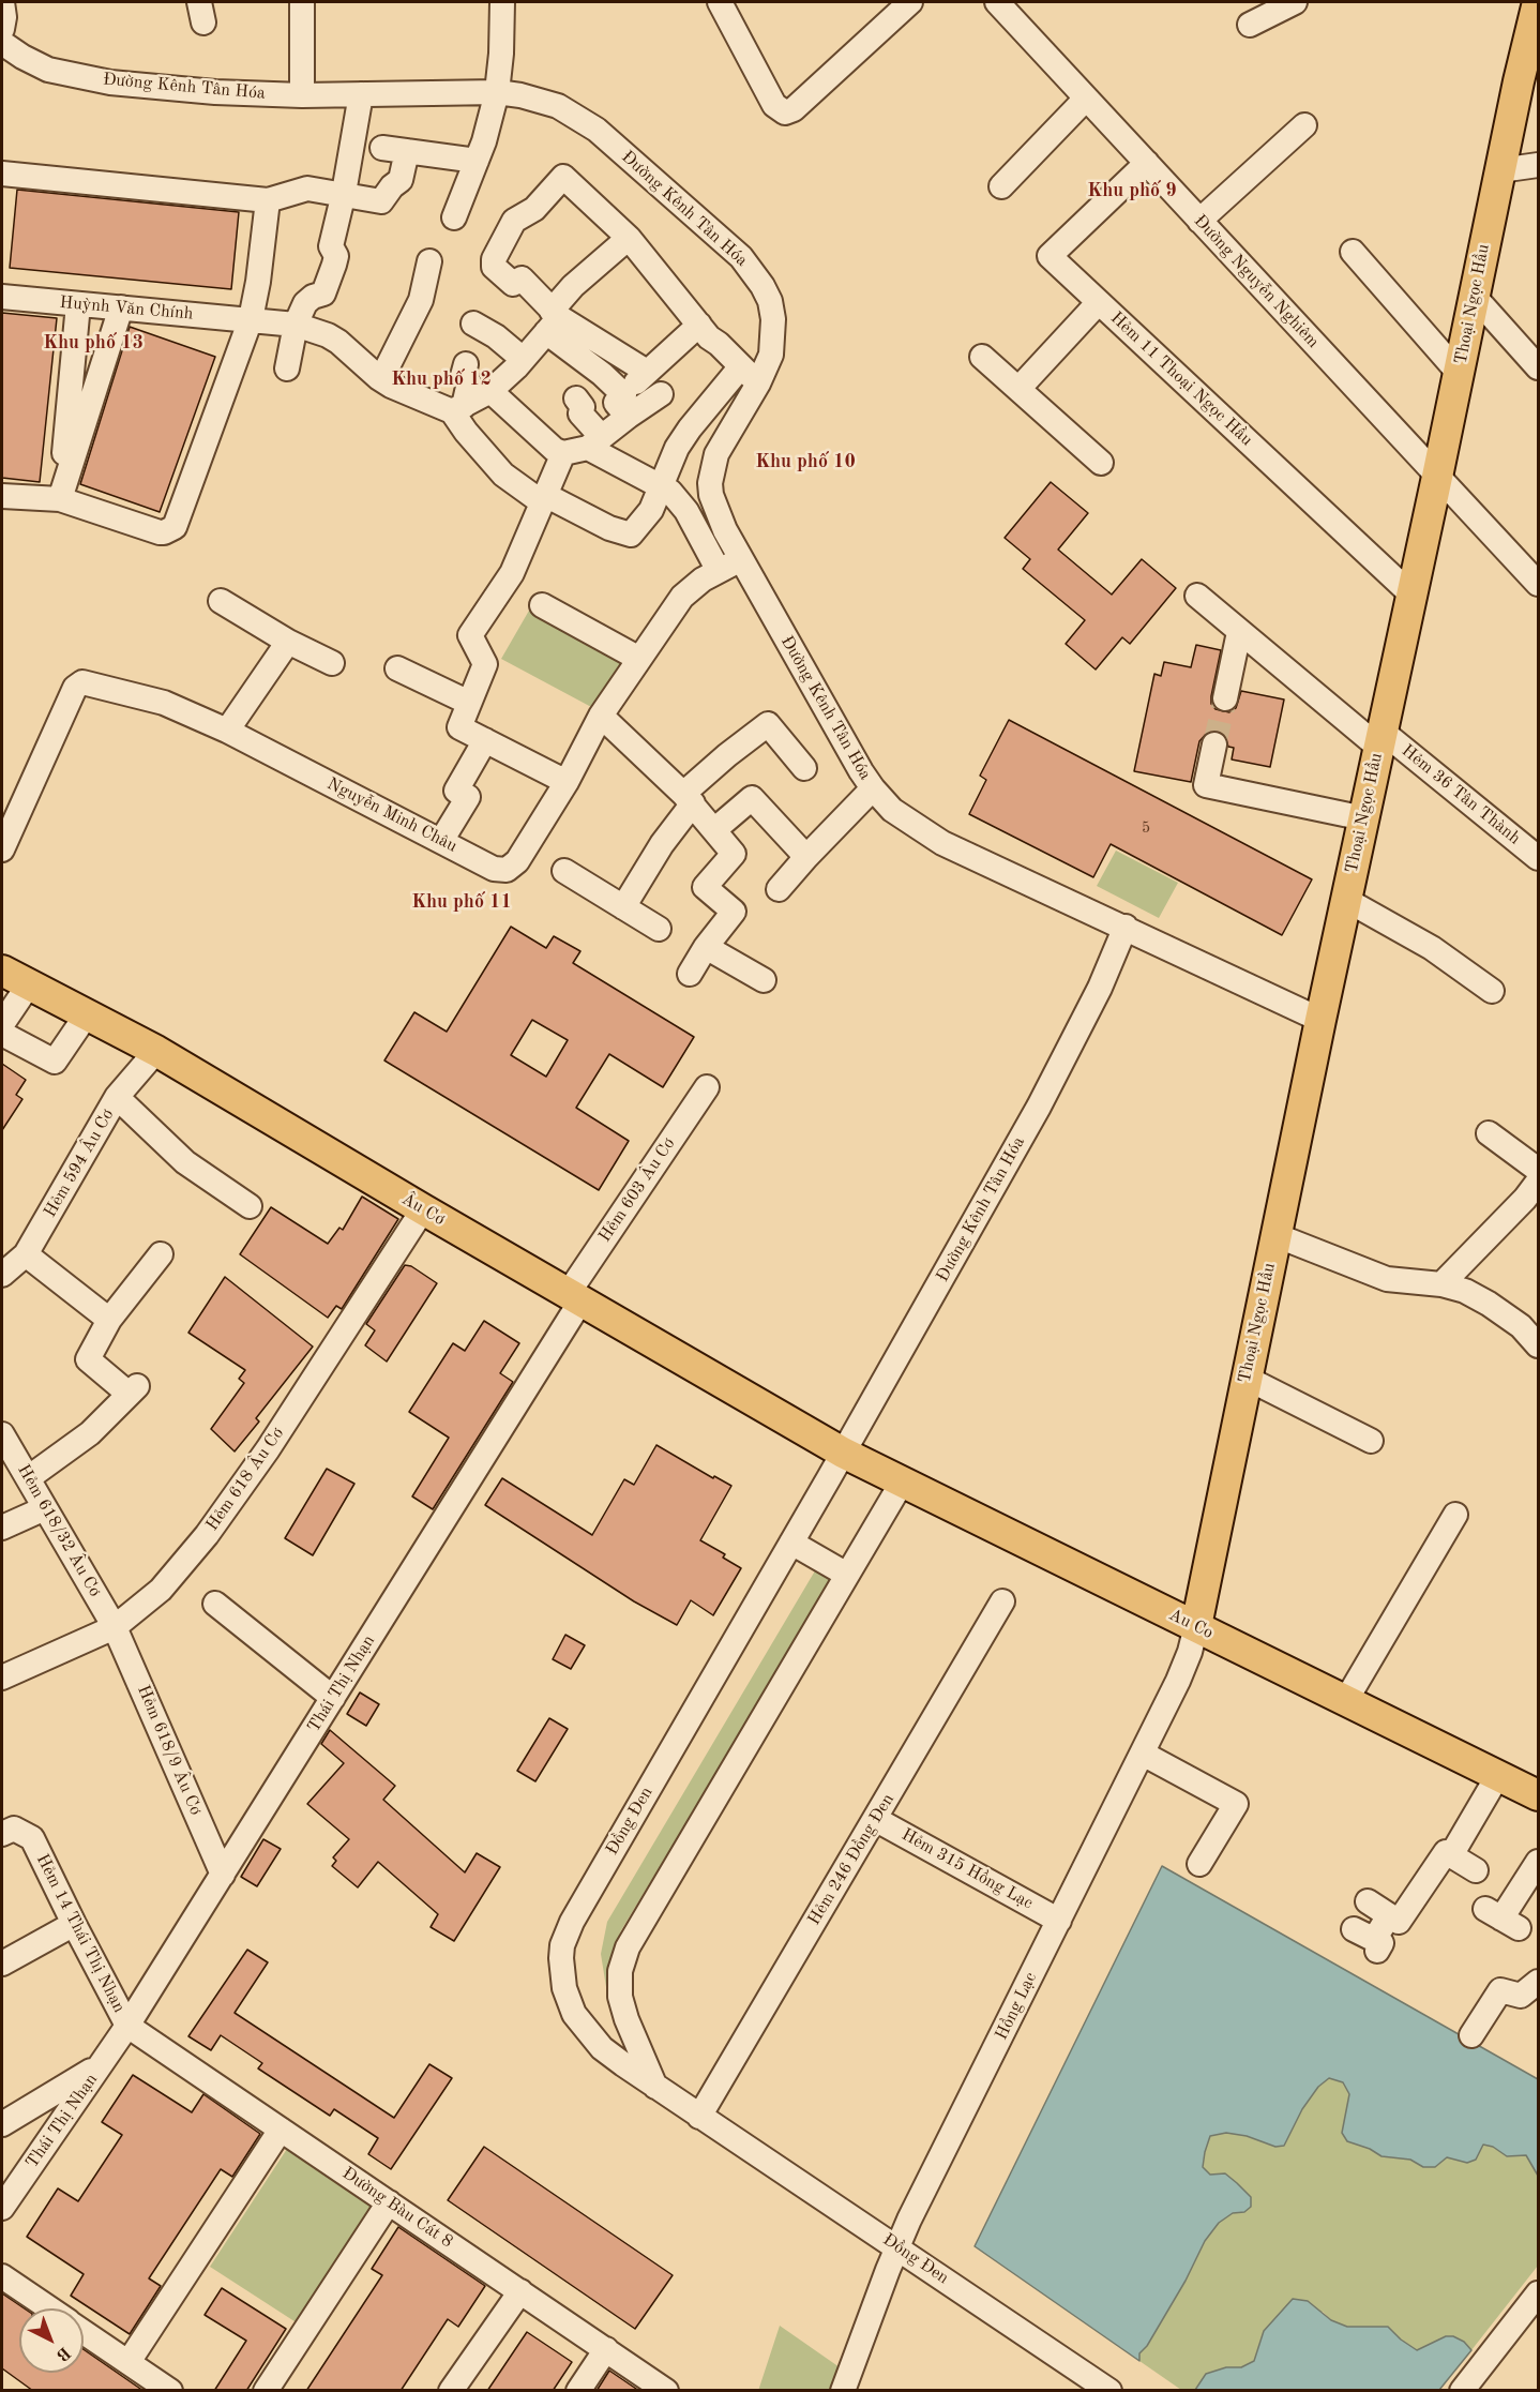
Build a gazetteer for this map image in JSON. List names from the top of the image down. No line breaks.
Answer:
{"streets":{"main road":["Thoại Ngọc Hầu","Âu Cơ","Au Co"],"street":["Đường Kênh Tân Hóa","Đường Nguyễn Nghiêm","Huỳnh Văn Chính","Hẻm 11 Thoại Ngọc Hầu","Hẻm 36 Tân Thành","Nguyễn Minh Châu","Hẻm 594 Âu Cơ","Hẻm 603 Âu Cơ","Hẻm 618 Âu Cơ","Hẻm 618/32 Âu Cơ","Thái Thị Nhạn","Hẻm 618/9 Âu Cơ","Đồng Đen","Hẻm 246 Đồng Đen","Hẻm 315 Hồng Lạc","Hẻm 14 Thái Thị Nhạn","Hồng Lạc","Đường Bàu Cát 8"]},"crossings":[["Đường Kênh Tân Hóa","Thoại Ngọc Hầu"],["Đường Kênh Tân Hóa","Nguyễn Minh Châu"],["Đường Kênh Tân Hóa","Âu Cơ"],["Đường Kênh Tân Hóa","Au Co"],["Đường Kênh Tân Hóa","Đồng Đen"],["Đường Nguyễn Nghiêm","Thoại Ngọc Hầu"],["Đường Nguyễn Nghiêm","Hẻm 11 Thoại Ngọc Hầu"],["Thoại Ngọc Hầu","Hẻm 11 Thoại Ngọc Hầu"],["Thoại Ngọc Hầu","Hẻm 36 Tân Thành"],["Thoại Ngọc Hầu","Au Co"],["Thoại Ngọc Hầu","Hồng Lạc"],["Hẻm 594 Âu Cơ","Âu Cơ"],["Hẻm 603 Âu Cơ","Âu Cơ"],["Hẻm 603 Âu Cơ","Thái Thị Nhạn"],["Âu Cơ","Hẻm 618 Âu Cơ"],["Âu Cơ","Au Co"],["Âu Cơ","Thái Thị Nhạn"],["Âu Cơ","Đồng Đen"],["Hẻm 618 Âu Cơ","Hẻm 618/32 Âu Cơ"],["Hẻm 618 Âu Cơ","Hẻm 618/9 Âu Cơ"],["Hẻm 618/32 Âu Cơ","Hẻm 618/9 Âu Cơ"],["Au Co","Đồng Đen"],["Au Co","Hồng Lạc"],["Thái Thị Nhạn","Hẻm 618/9 Âu Cơ"],["Thái Thị Nhạn","Hẻm 14 Thái Thị Nhạn"],["Thái Thị Nhạn","Đường Bàu Cát 8"],["Đồng Đen","Hẻm 246 Đồng Đen"],["Đồng Đen","Hồng Lạc"],["Hẻm 246 Đồng Đen","Hẻm 315 Hồng Lạc"],["Hẻm 315 Hồng Lạc","Hồng Lạc"],["Hẻm 14 Thái Thị Nhạn","Đường Bàu Cát 8"]],"districts":["Khu phố 9","Khu phố 13","Khu phố 12","Khu phố 10","Khu phố 11"],"house_numbers":["5"],"north":"bottom right"}
